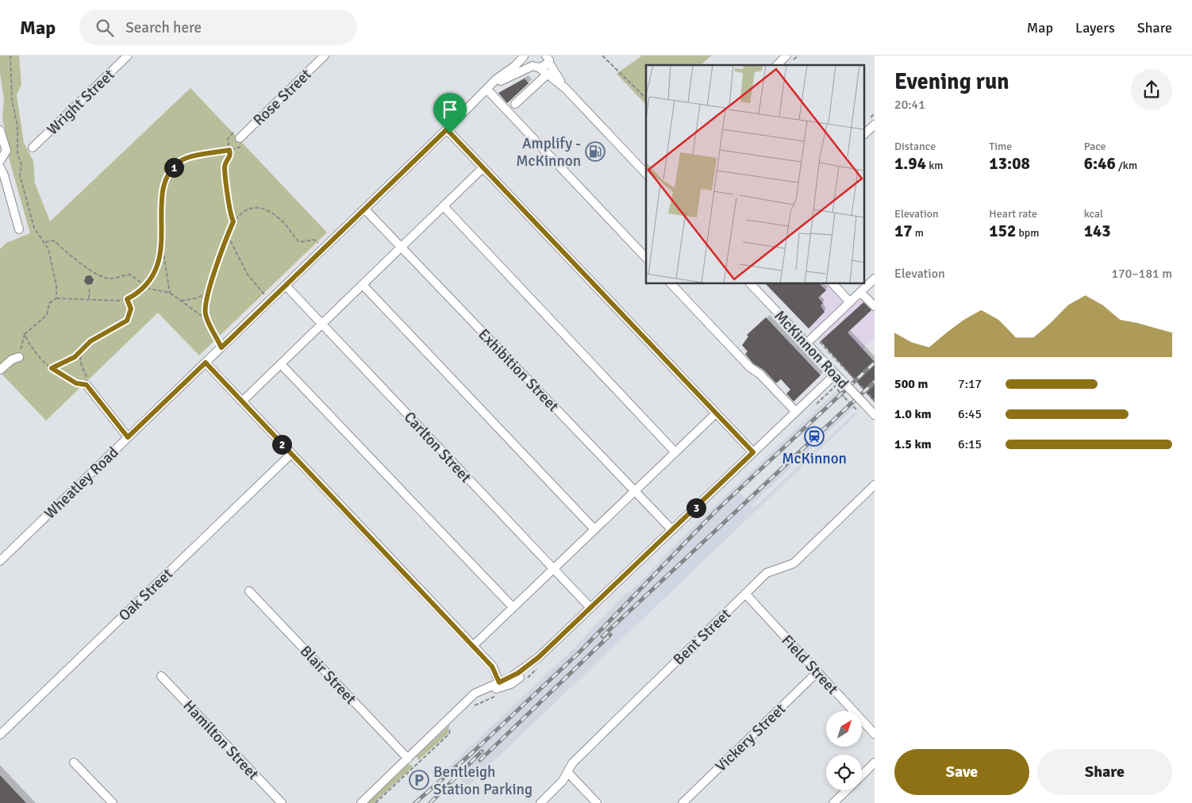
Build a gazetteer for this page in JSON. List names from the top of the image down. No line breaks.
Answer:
{"streets":{"street":["Rose Street","Wright Street","McKinnon Road","Exhibition Street","Carlton Street","Wheatley Road","Oak Street","Bent Street","Field Street","Blair Street","Vickery Street","Hamilton Street"]},"crossings":[["Exhibition Street","Wheatley Road"],["Carlton Street","Wheatley Road"],["Bent Street","Field Street"],["Field Street","Vickery Street"]],"places":{"fuel station":["Amplify - McKinnon"],"station":["McKinnon"],"parking":["Bentleigh Station Parking"]},"north":"top right","page":{"header":"Map","search":"Search here","nav":["Map","Layers","Share"],"heading":["Evening run","20:41"],"stats":[["Distance","1.94 km"],["Time","13:08"],["Pace","6:46 /km"],["Elevation","17 m"],["Heart rate","152 bpm"],["kcal","143"]],"pins":["1","2","3"],"chart":["Elevation","170–181 m"],"list":[{"name":"500 m","note":"7:17"},{"name":"1.0 km","note":"6:45"},{"name":"1.5 km","note":"6:15"}],"buttons":["Save","Share"]}}
